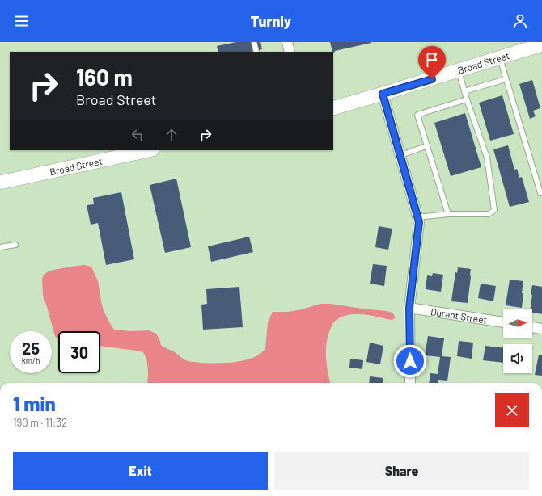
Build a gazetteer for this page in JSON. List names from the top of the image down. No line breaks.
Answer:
{"streets":{"main road":["Broad Street"],"street":["Durant Street"]},"north":"right","page":{"header":"Turnly","turn":["160 m","Broad Street"],"speed":"25 km/h","limit":"30","heading":["1 min","190 m · 11:32"],"buttons":["Exit","Share"]}}
